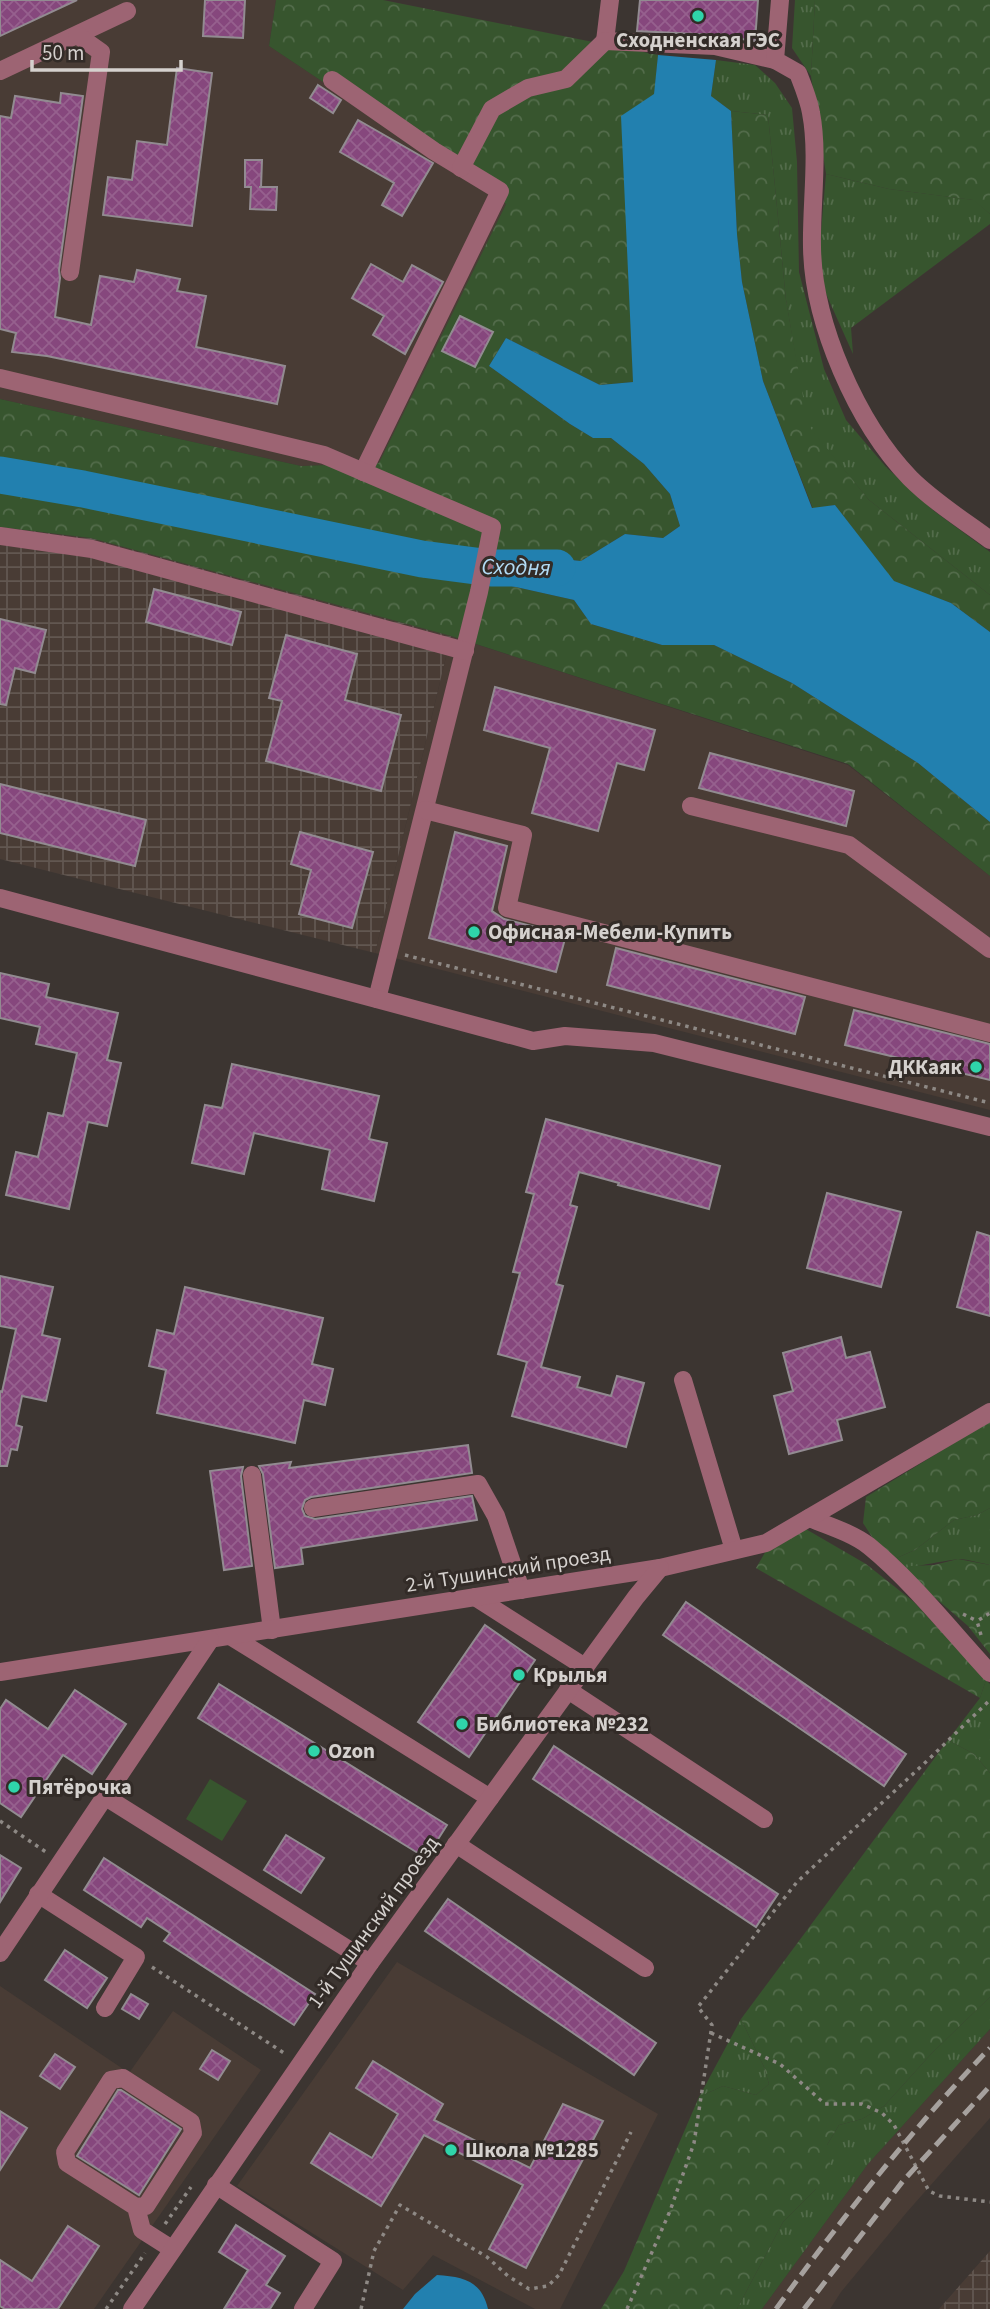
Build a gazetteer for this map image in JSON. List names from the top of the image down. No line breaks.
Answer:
{"streets":{"street":["2-й Тушинский проезд","1-й Тушинский проезд"]},"crossings":[["2-й Тушинский проезд","1-й Тушинский проезд"]],"water":["Сходня"],"places":["Сходненская ГЭС","Офисная-Мебели-Купить","ДККаяк","Крылья","Библиотека №232","Ozon","Пятёрочка","Школа №1285"],"scale_bar":"50 m"}
